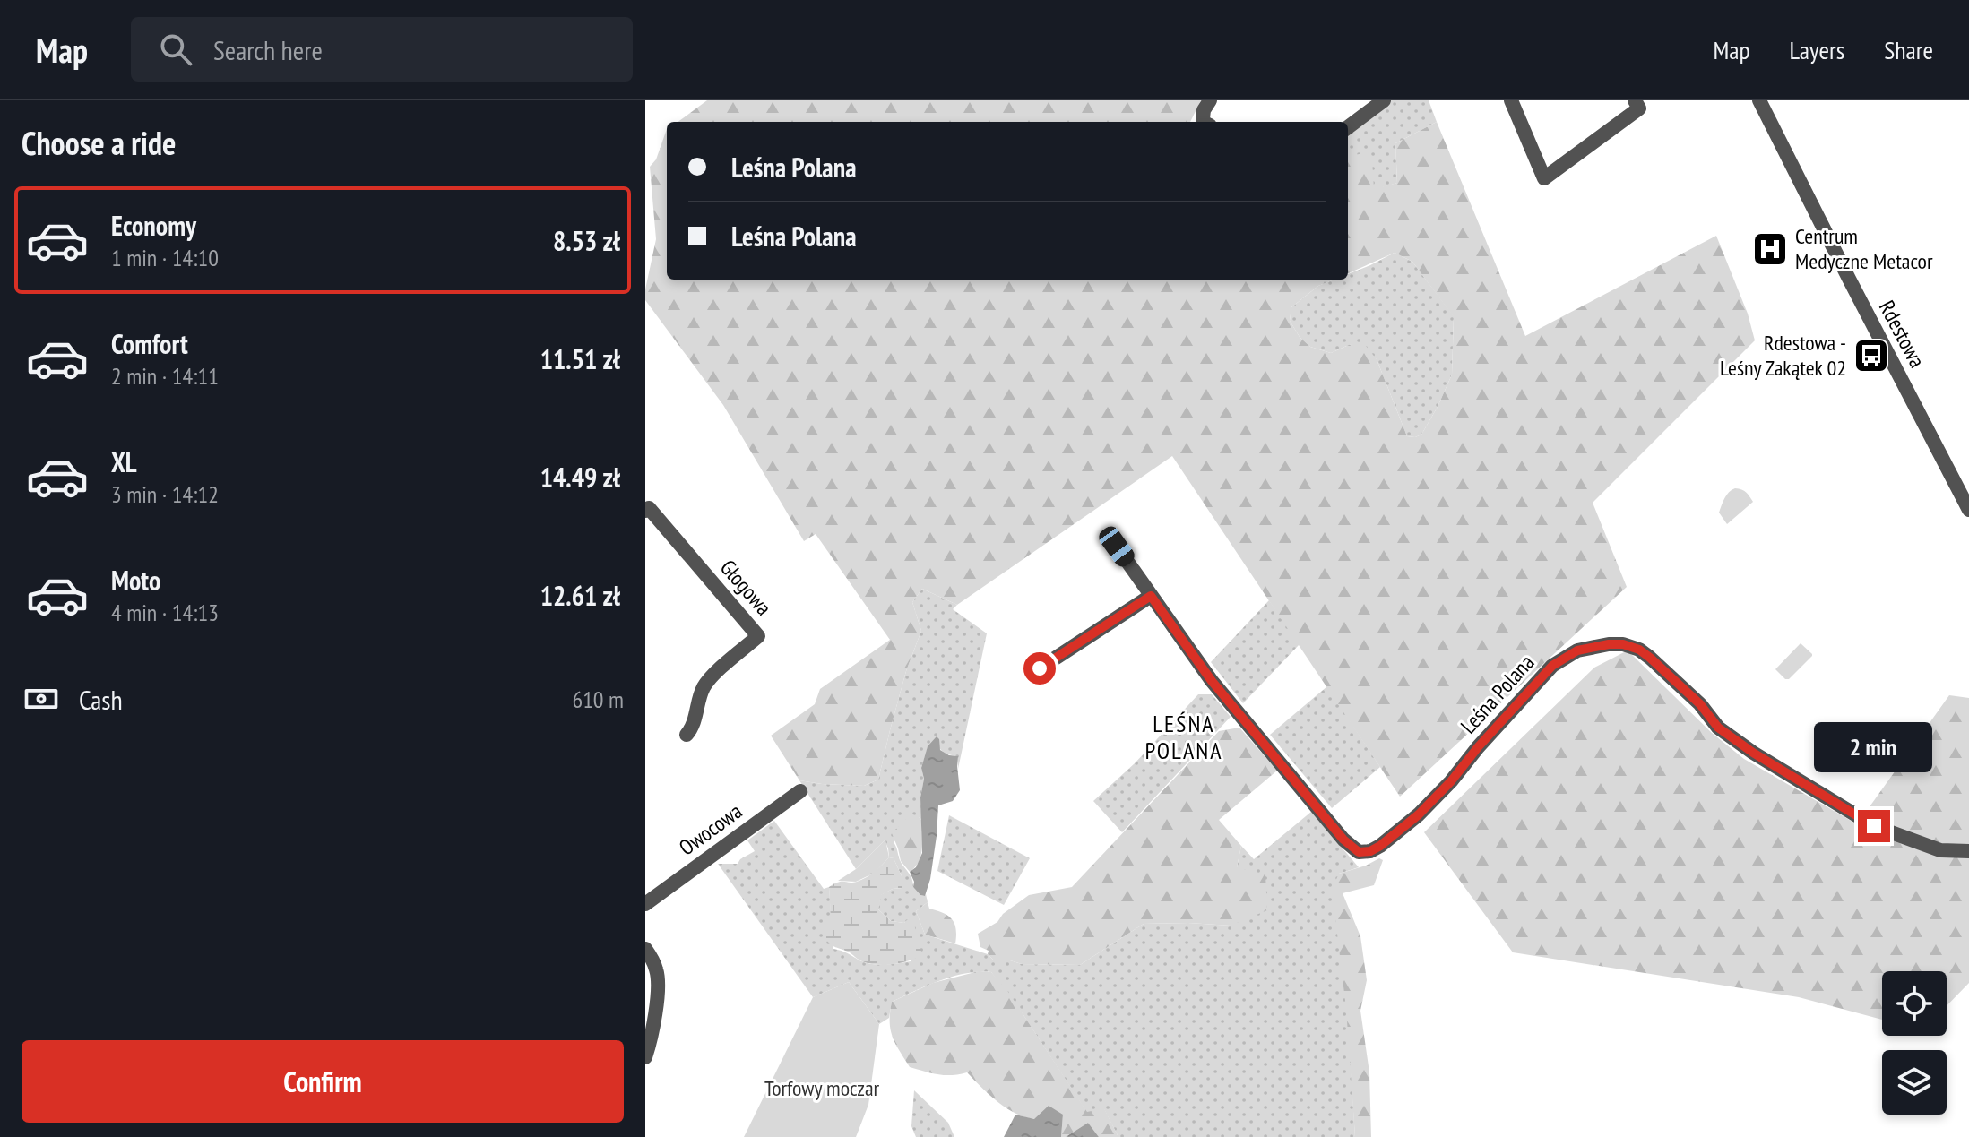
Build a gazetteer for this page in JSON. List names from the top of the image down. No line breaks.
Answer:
{"streets":{"street":["Rdestowa","Głogowa","Leśna Polana","Owocowa"]},"districts":["LEŚNA POLANA"],"parks":["Torfowy moczar"],"places":{"hospital":["Centrum Medyczne Metacor"],"bus stop":["Rdestowa - Leśny Zakątek 02"]},"page":{"header":"Map","search":"Search here","nav":["Map","Layers","Share"],"heading":"Choose a ride","banner":["Leśna Polana","Leśna Polana"],"list":[{"name":"Economy","note":"1 min · 14:10","value":"8.53 zł"},{"name":"Comfort","note":"2 min · 14:11","value":"11.51 zł"},{"name":"XL","note":"3 min · 14:12","value":"14.49 zł"},{"name":"Moto","note":"4 min · 14:13","value":"12.61 zł"}],"pay":["Cash","610 m"],"bubble":"2 min","buttons":"Confirm"}}
